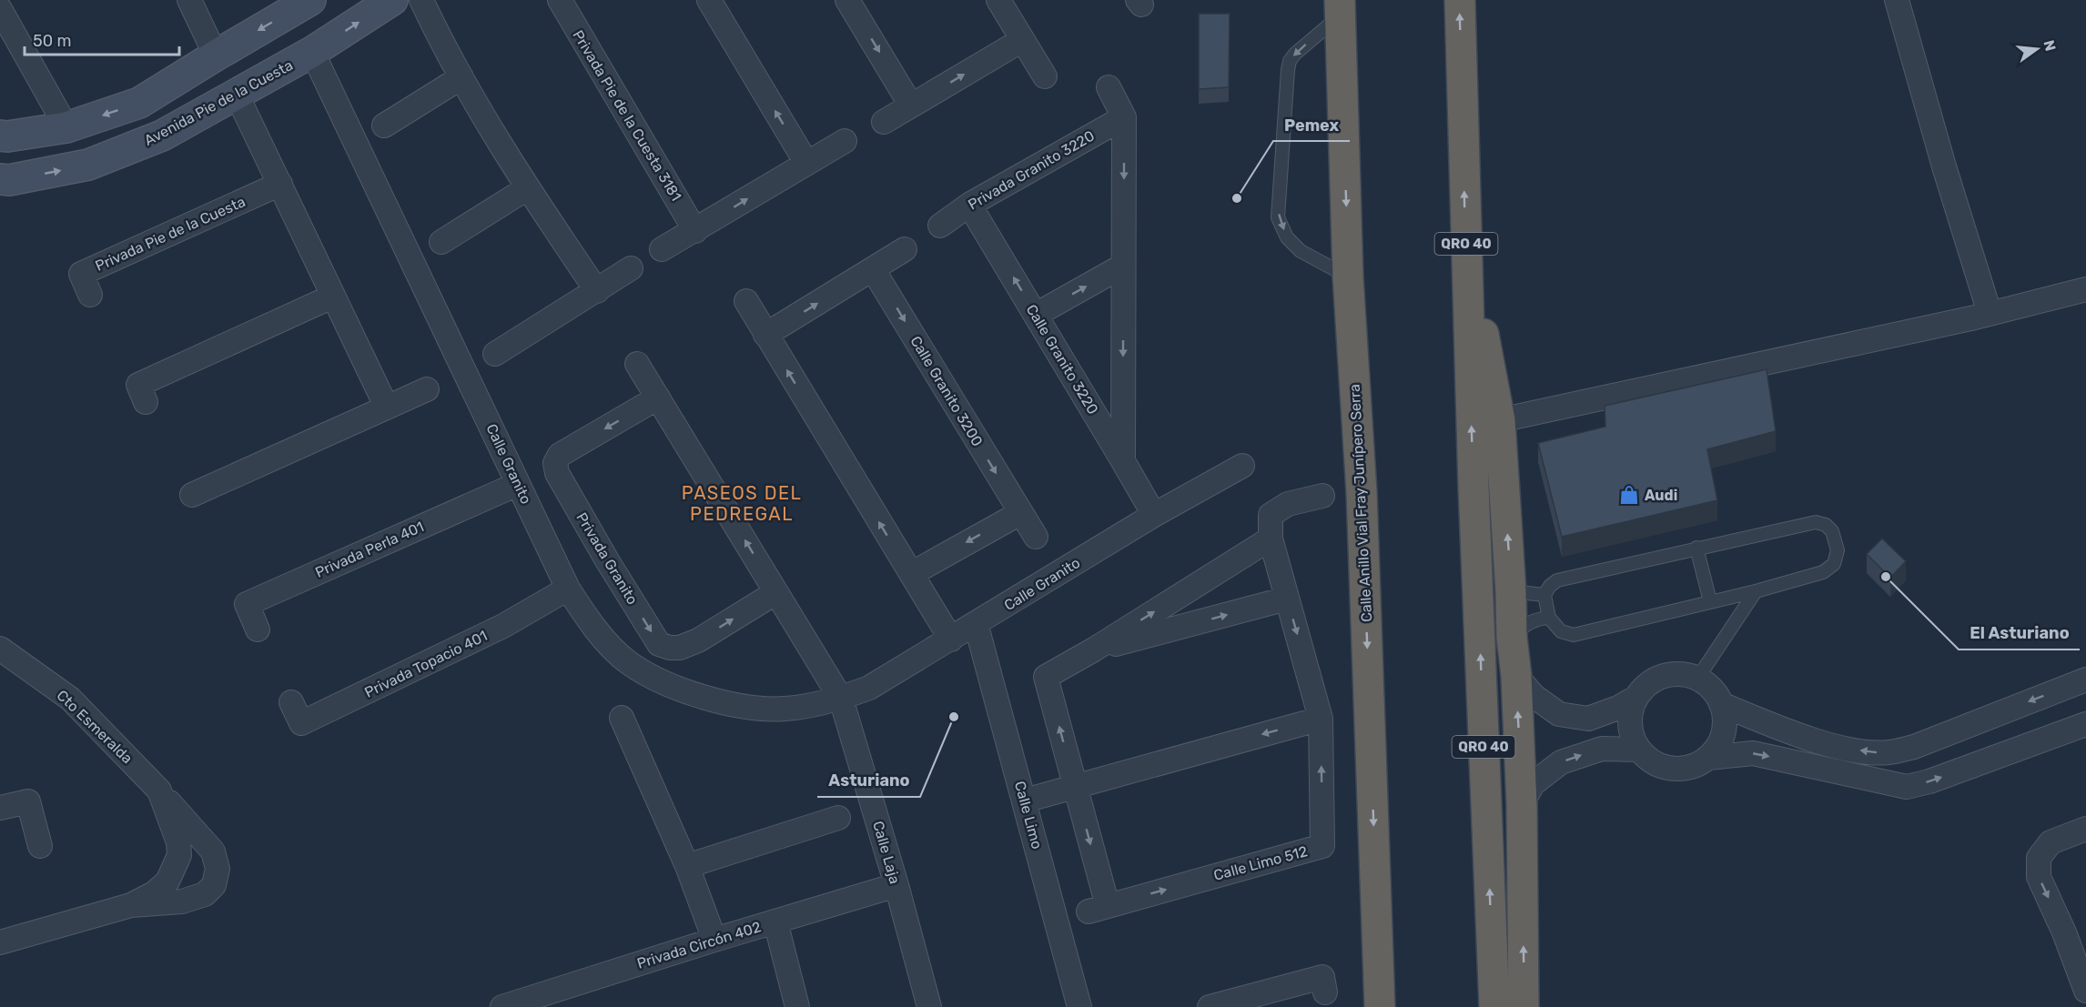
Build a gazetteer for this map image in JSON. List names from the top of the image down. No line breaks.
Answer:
{"streets":{"highway":["QRO 40","Calle Anillo Vial Fray Junípero Serra"],"main road":["Avenida Pie de la Cuesta"],"street":["Privada Pie de la Cuesta 3181","Privada Granito 3220","Privada Pie de la Cuesta","Calle Granito 3220","Calle Granito 3200","Calle Granito","Privada Perla 401","Privada Granito","Privada Topacio 401","Cto Esmeralda","Calle Limo","Calle Laja","Calle Limo 512","Privada Circón 402"]},"crossings":[["Avenida Pie de la Cuesta","Calle Granito"],["Privada Granito 3220","Calle Granito 3220"],["Calle Granito 3220","Calle Granito"],["Calle Granito","Privada Perla 401"],["Calle Granito","Privada Topacio 401"],["Calle Granito","Calle Limo"],["Calle Granito","Calle Laja"],["Calle Laja","Privada Circón 402"]],"one_way":["Calle Granito 3220"],"districts":["PASEOS DEL PEDREGAL"],"places":{"other":["Pemex","El Asturiano","Asturiano"],"shop":["Audi"]},"scale_bar":"50 m","north":"right"}
